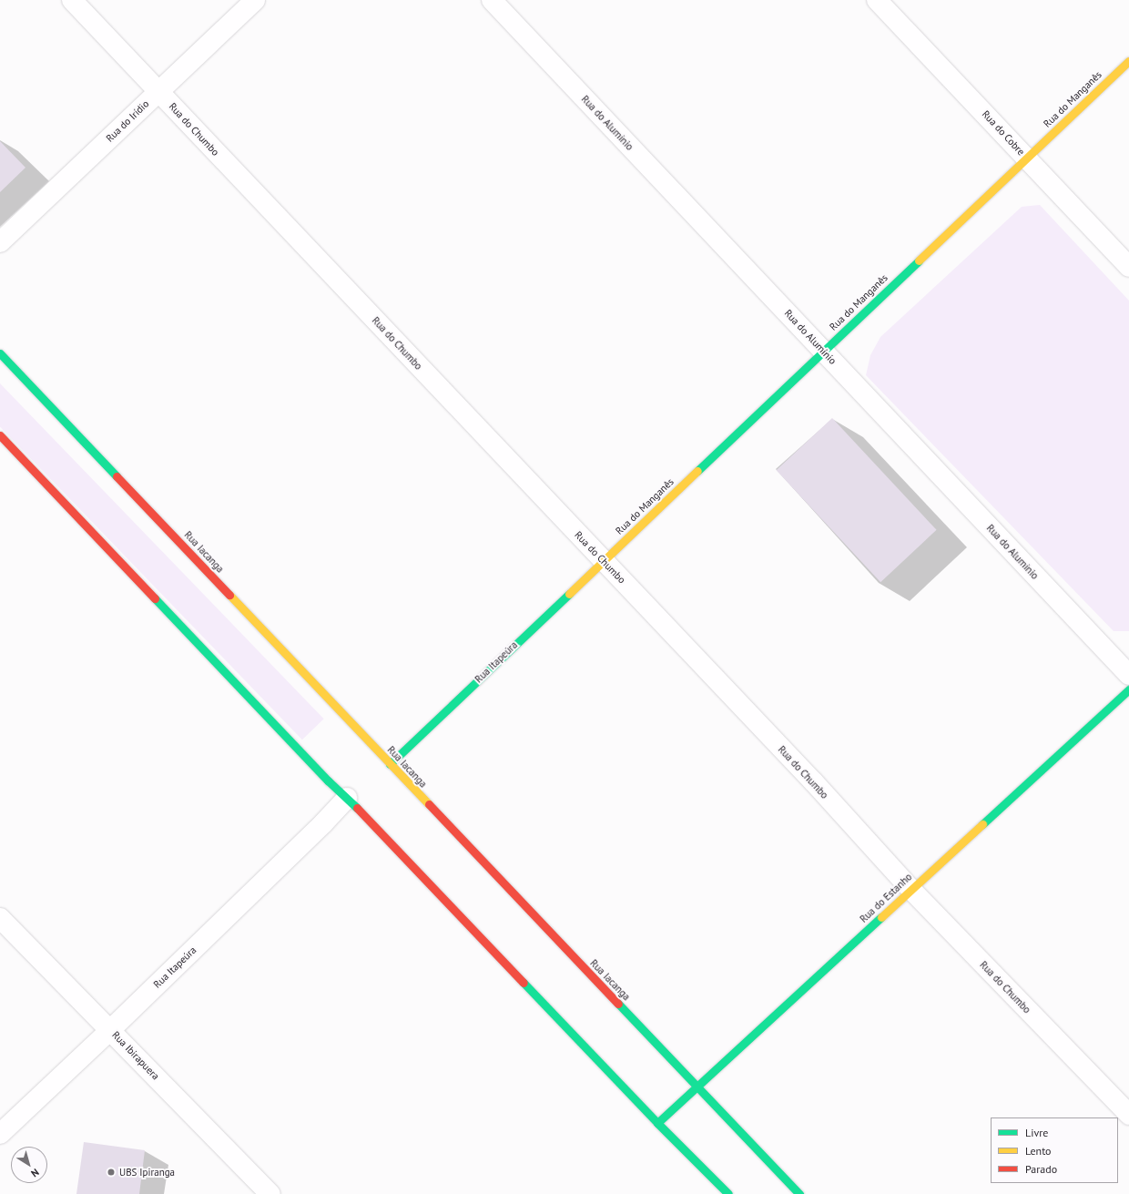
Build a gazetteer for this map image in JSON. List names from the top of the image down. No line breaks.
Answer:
{"streets":{"main road":["Rua do Manganês","Rua Iacanga","Rua Itapeúra","Rua do Estanho"],"street":["Rua do Irídio","Rua do Alumínio","Rua do Chumbo","Rua do Cobre","Rua Ibirapuera"]},"crossings":[["Rua do Manganês","Rua do Alumínio"],["Rua do Manganês","Rua do Chumbo"],["Rua do Manganês","Rua do Cobre"],["Rua do Manganês","Rua Itapeúra"],["Rua do Irídio","Rua do Chumbo"],["Rua do Chumbo","Rua Itapeúra"],["Rua do Chumbo","Rua do Estanho"],["Rua Iacanga","Rua Itapeúra"],["Rua Iacanga","Rua do Estanho"],["Rua Itapeúra","Rua Ibirapuera"]],"places":["UBS Ipiranga"],"legend":["Livre","Lento","Parado"],"north":"bottom right"}
